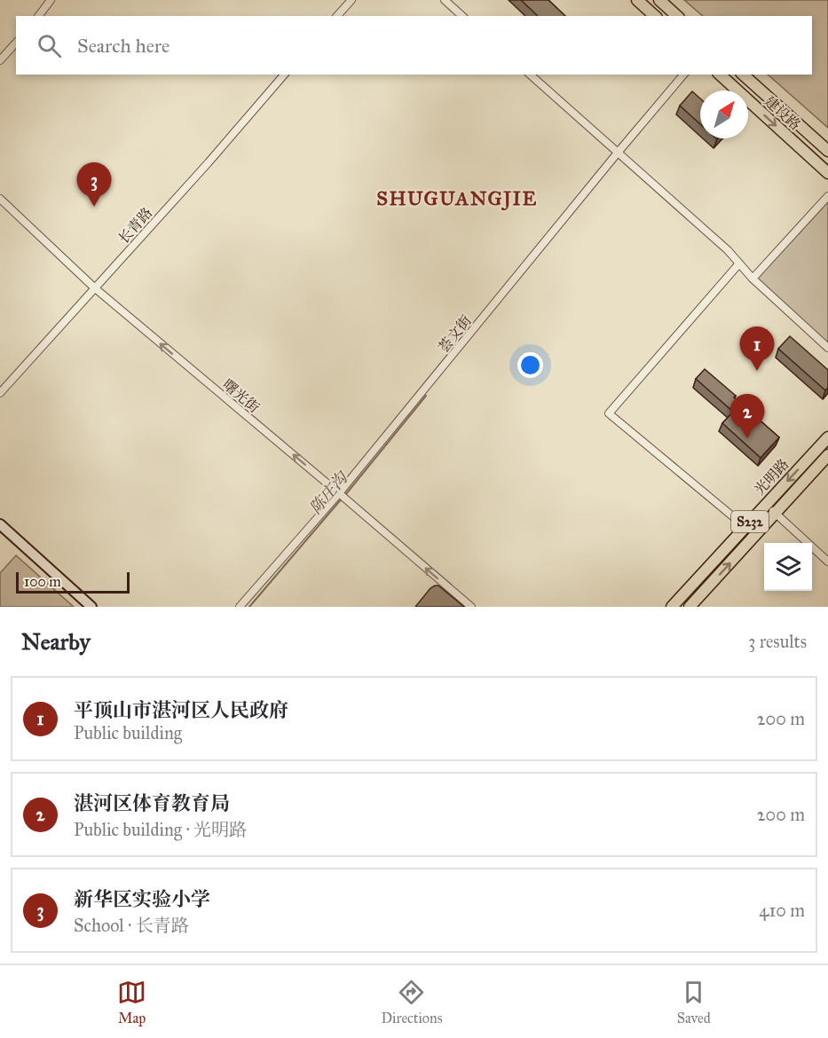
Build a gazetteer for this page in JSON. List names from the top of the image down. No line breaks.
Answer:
{"streets":{"main road":["建设路","光明路","S232"],"street":["长青路","荟文街","曙光街"]},"crossings":[["长青路","曙光街"],["荟文街","曙光街"]],"one_way":["曙光街"],"districts":["SHUGUANGJIE"],"water":["陈庄沟"],"scale_bar":"100 m","north":"top right","page":{"search":"Search here","pins":["3","1","2"],"scale":"100 m","heading":["Nearby","3 results"],"list":[{"mark":"1","name":"平顶山市湛河区人民政府","note":"Public building","value":"200 m"},{"mark":"2","name":"湛河区体育教育局","note":"Public building · 光明路","value":"200 m"},{"mark":"3","name":"新华区实验小学","note":"School · 长青路","value":"410 m"}],"nav":["Map","Directions","Saved"]}}
